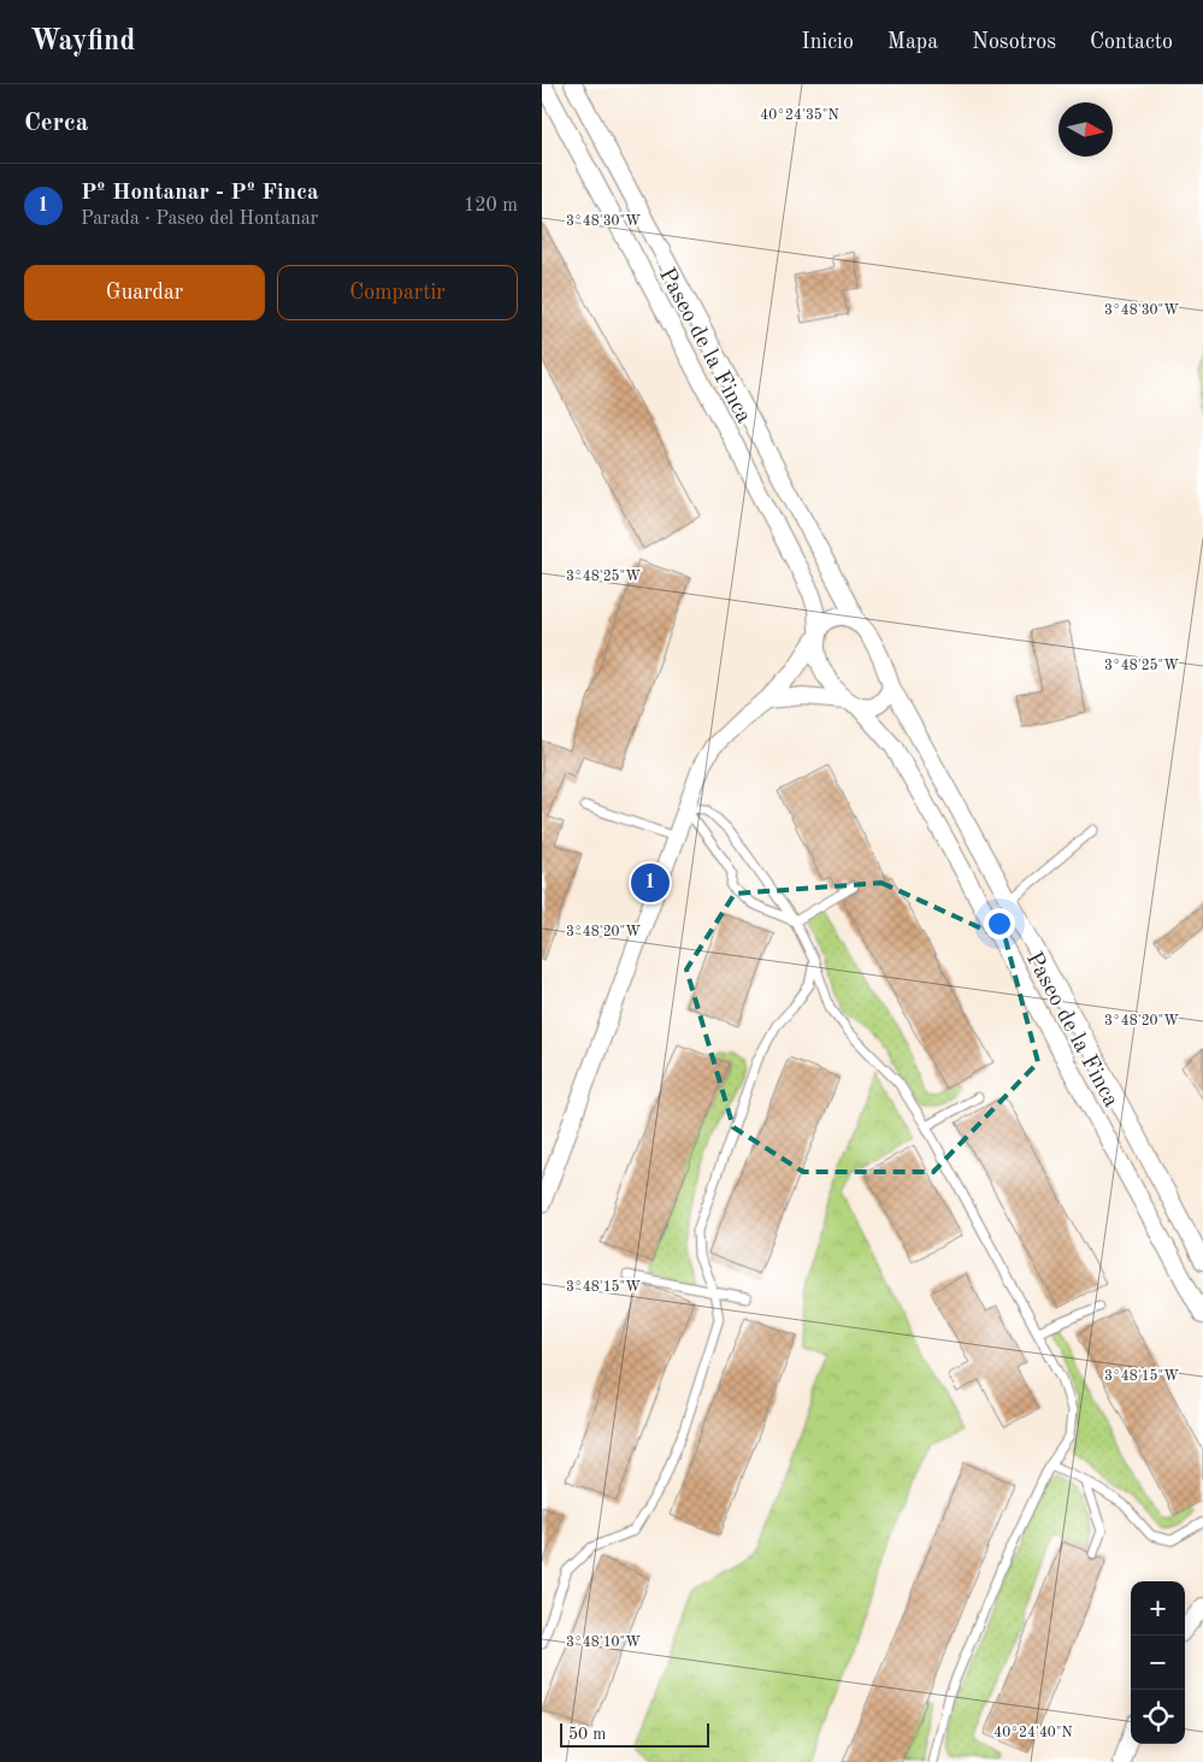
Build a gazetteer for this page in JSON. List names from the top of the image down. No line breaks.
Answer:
{"streets":{"street":["Paseo de la Finca"]},"scale_bar":"50 m","north":"right","page":{"header":"Wayfind","nav":["Inicio","Mapa","Nosotros","Contacto"],"heading":"Cerca","list":[{"mark":"1","name":"Pº Hontanar - Pº Finca","note":"Parada · Paseo del Hontanar","value":"120 m"}],"buttons":["Guardar","Compartir"],"pins":"1","map_buttons":["+","−"],"scale":"50 m"},"coordinates":["40°24'35\"N","3°48'30\"W","3°48'25\"W","3°48'20\"W","3°48'15\"W","3°48'10\"W","40°24'40\"N"]}
